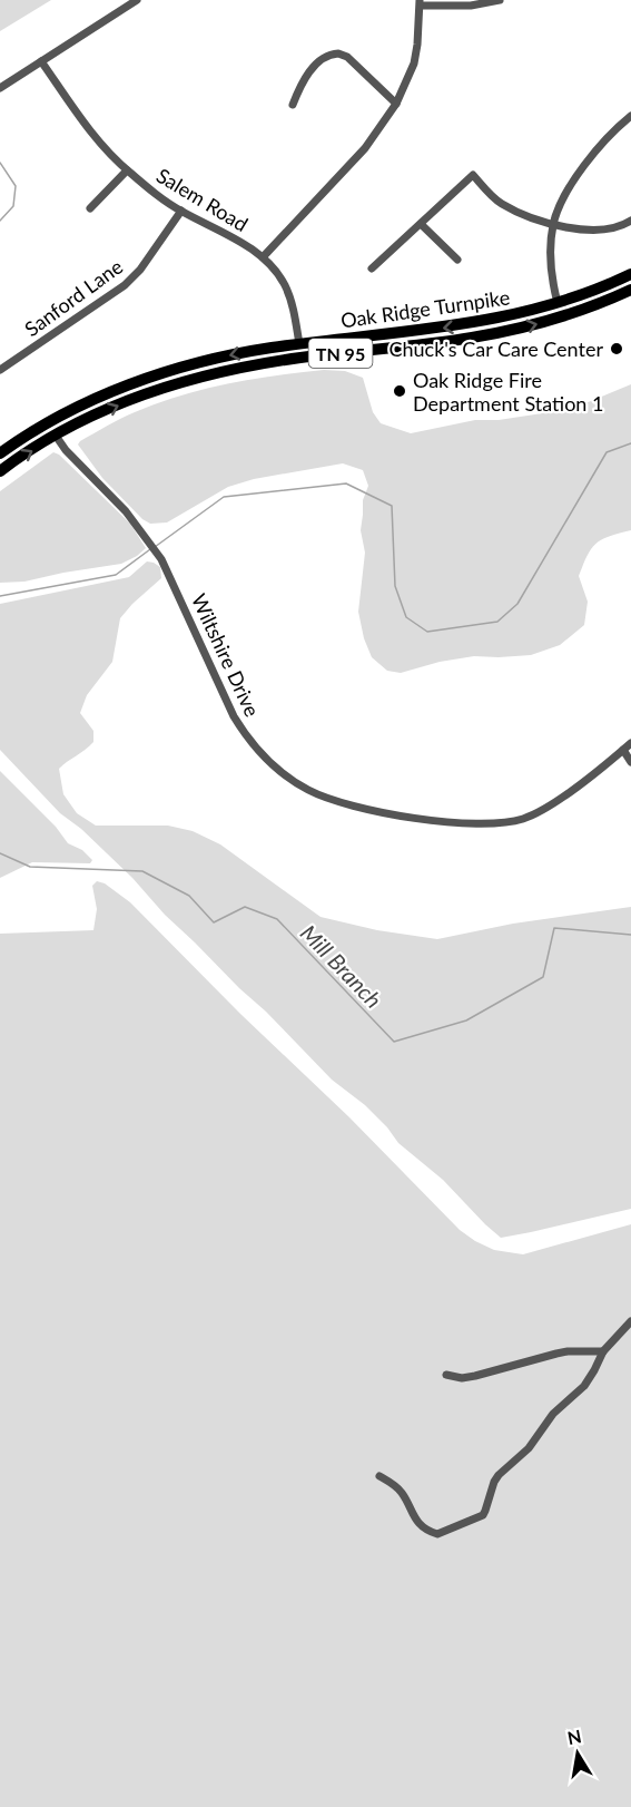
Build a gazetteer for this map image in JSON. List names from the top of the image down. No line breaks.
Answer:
{"streets":{"highway":["Oak Ridge Turnpike","TN 95"],"street":["Salem Road","Sanford Lane","Wiltshire Drive"]},"crossings":[["Salem Road","Sanford Lane"],["Salem Road","Oak Ridge Turnpike"],["Oak Ridge Turnpike","Wiltshire Drive"]],"water":["Mill Branch"],"places":["Chuck's Car Care Center","Oak Ridge Fire Department Station 1"],"north":"top"}
